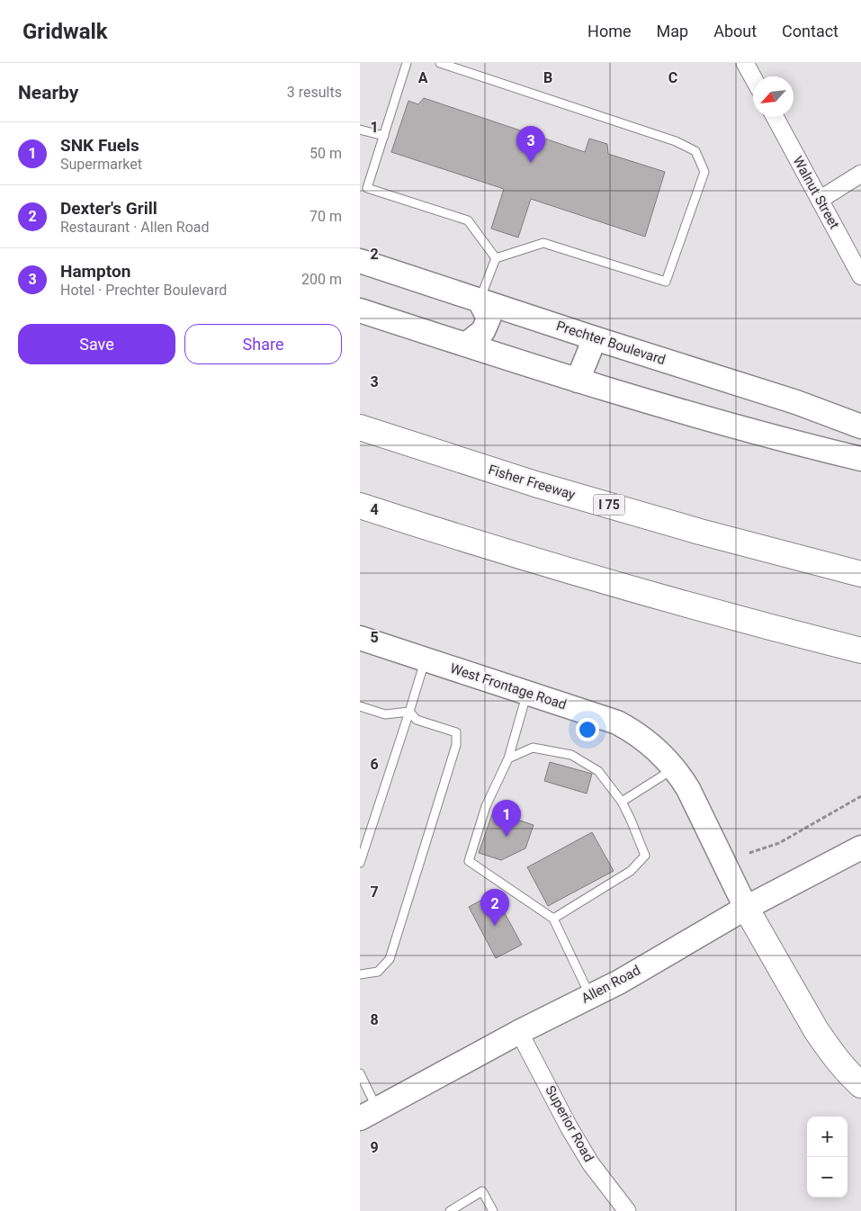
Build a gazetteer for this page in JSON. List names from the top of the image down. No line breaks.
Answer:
{"streets":{"highway":["Fisher Freeway","I 75"],"main road":["Prechter Boulevard","West Frontage Road","Allen Road"],"street":["Walnut Street","Superior Road"]},"crossings":[["West Frontage Road","Allen Road"],["Allen Road","Superior Road"]],"north":"bottom left","page":{"header":"Gridwalk","nav":["Home","Map","About","Contact"],"heading":["Nearby","3 results"],"list":[{"mark":"1","name":"SNK Fuels","note":"Supermarket","value":"50 m"},{"mark":"2","name":"Dexter's Grill","note":"Restaurant · Allen Road","value":"70 m"},{"mark":"3","name":"Hampton","note":"Hotel · Prechter Boulevard","value":"200 m"}],"pins":["3","1","2"],"buttons":["Save","Share"],"map_buttons":["+","−"]},"grid":{"columns":["A","B","C"],"rows":["1","2","3","4","5","6","7","8","9"]}}
